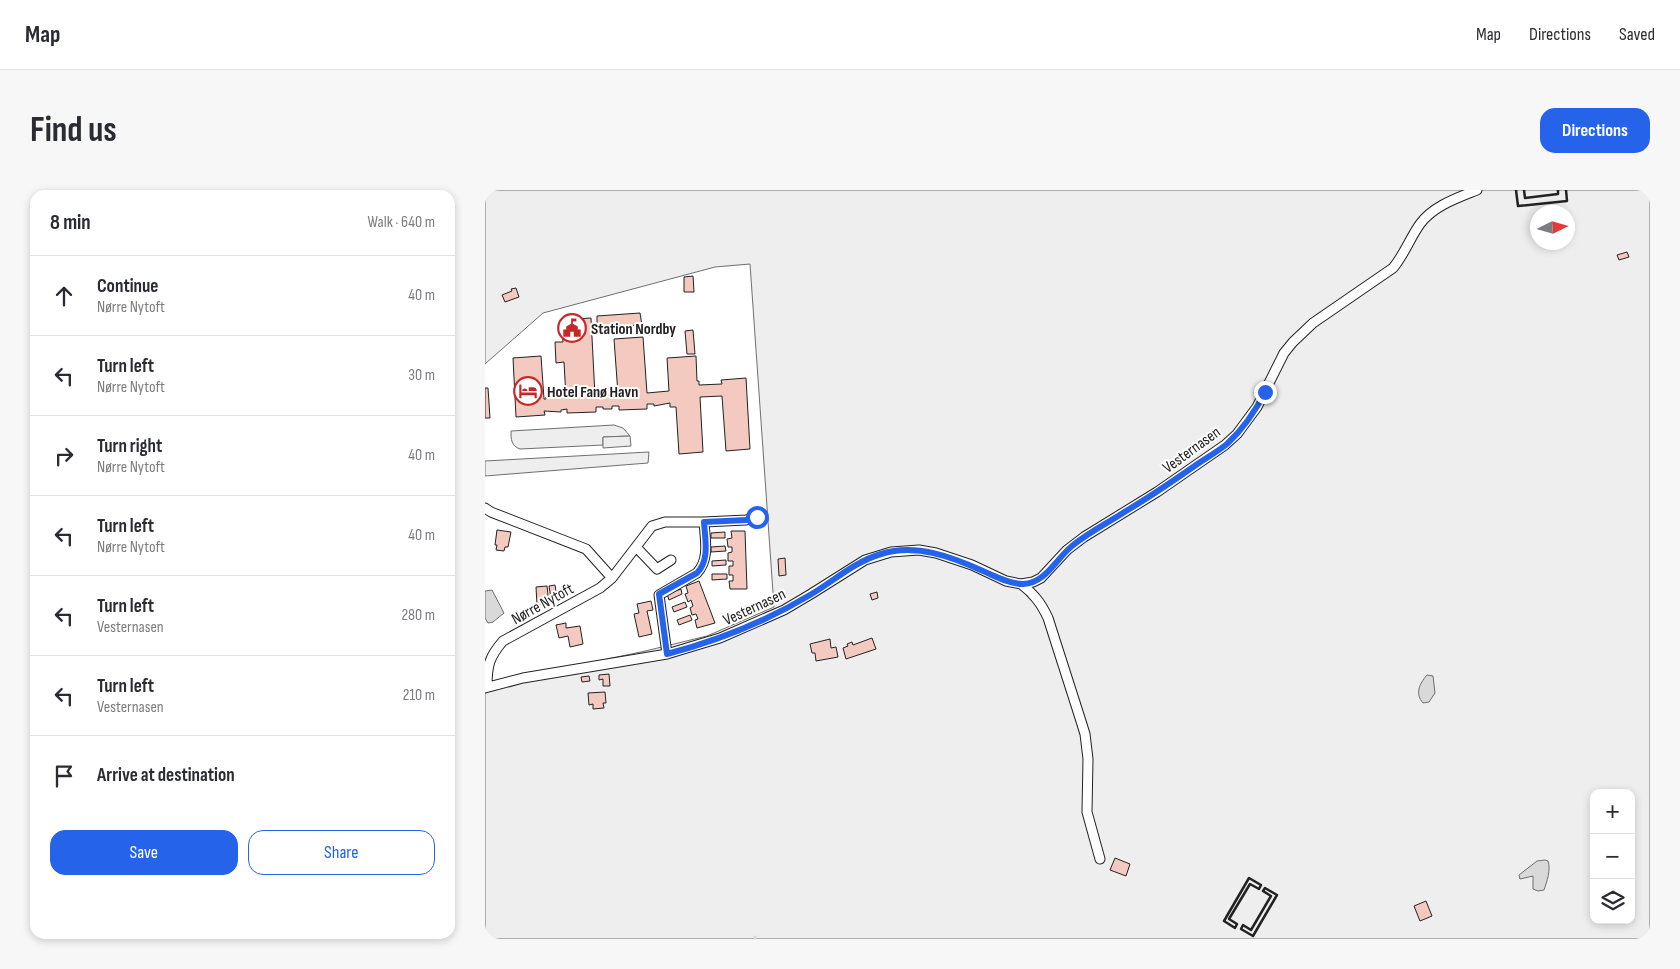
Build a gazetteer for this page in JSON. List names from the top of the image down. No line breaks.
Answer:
{"streets":{"street":["Vesternasen","Nørre Nytoft"]},"crossings":[["Vesternasen","Nørre Nytoft"]],"places":{"public building":["Station Nordby"],"hotel":["Hotel Fanø Havn"]},"north":"right","page":{"header":"Map","nav":["Map","Directions","Saved"],"buttons":["Directions",["Save","Share"]],"title":"Find us","heading":["8 min","Walk · 640 m"],"list":[["Continue","Nørre Nytoft","40 m"],["Turn left","Nørre Nytoft","30 m"],["Turn right","Nørre Nytoft","40 m"],["Turn left","Nørre Nytoft","40 m"],["Turn left","Vesternasen","280 m"],["Turn left","Vesternasen","210 m"],"Arrive at destination"],"map_buttons":["+","−"]}}
